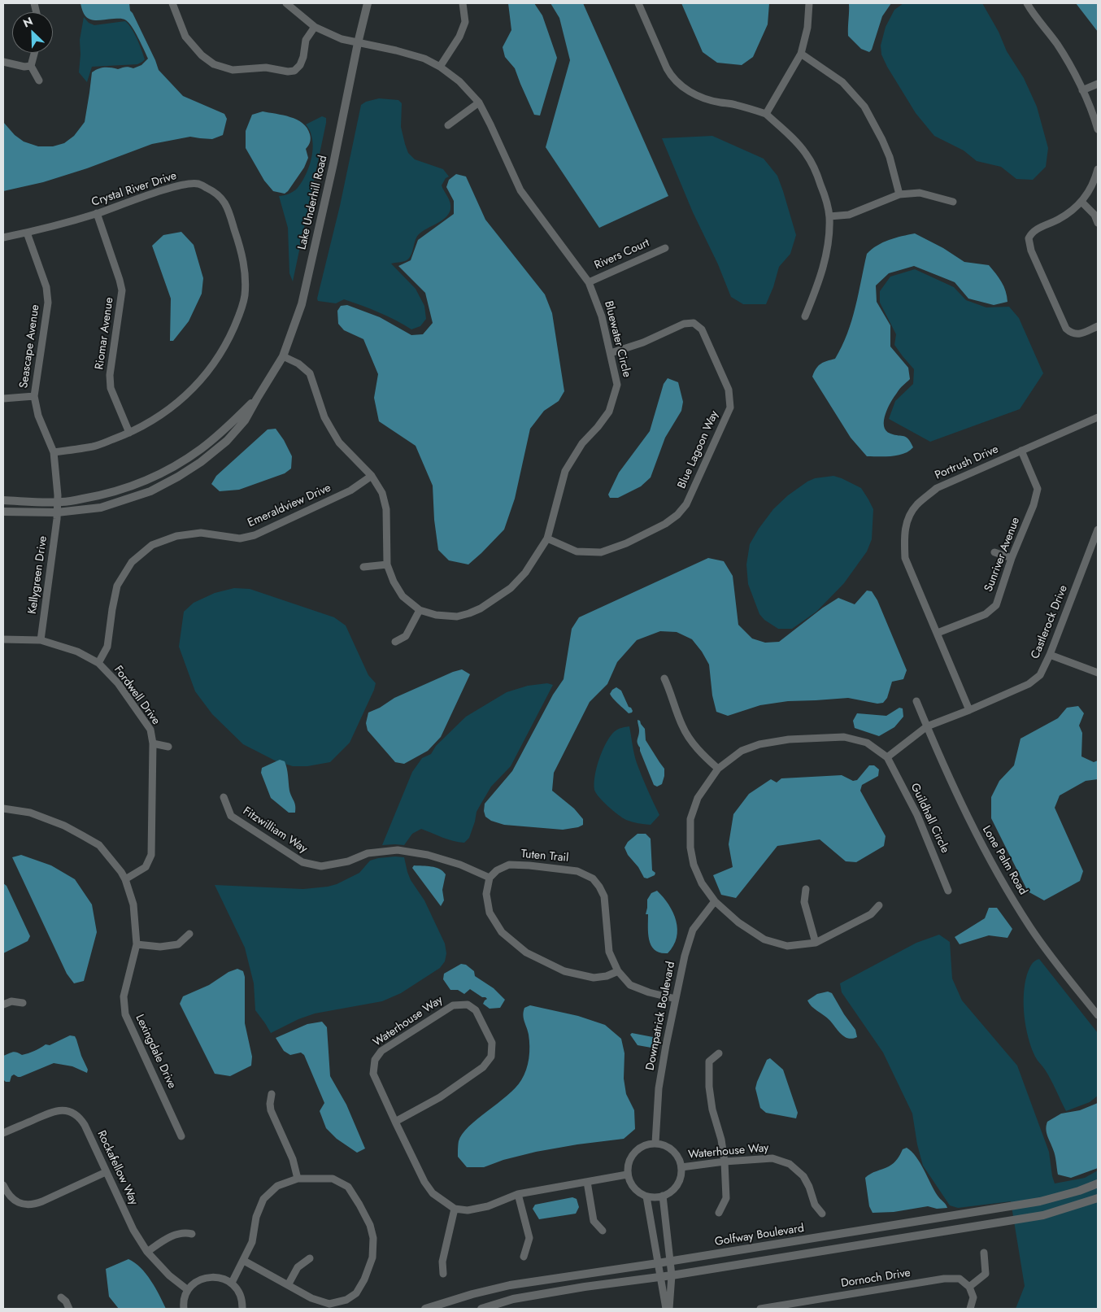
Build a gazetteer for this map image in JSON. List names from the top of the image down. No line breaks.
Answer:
{"streets":{"street":["Crystal River Drive","Lake Underhill Road","Rivers Court","Riomar Avenue","Bluewater Circle","Seascape Avenue","Blue Lagoon Way","Portrush Drive","Emeraldview Drive","Sunriver Avenue","Kellygreen Drive","Castlerock Drive","Fordwell Drive","Guildhall Circle","Fitzwilliam Way","Tuten Trail","Lone Palm Road","Downpatrick Boulevard","Waterhouse Way","Lexingdale Drive","Rockafellow Way","Golfway Boulevard","Dornoch Drive"]},"crossings":[["Crystal River Drive","Riomar Avenue"],["Crystal River Drive","Seascape Avenue"],["Lake Underhill Road","Bluewater Circle"],["Lake Underhill Road","Seascape Avenue"],["Lake Underhill Road","Kellygreen Drive"],["Rivers Court","Bluewater Circle"],["Bluewater Circle","Blue Lagoon Way"],["Bluewater Circle","Emeraldview Drive"],["Seascape Avenue","Kellygreen Drive"],["Portrush Drive","Sunriver Avenue"],["Portrush Drive","Castlerock Drive"],["Emeraldview Drive","Fordwell Drive"],["Kellygreen Drive","Fordwell Drive"],["Castlerock Drive","Lone Palm Road"],["Fordwell Drive","Lexingdale Drive"],["Guildhall Circle","Downpatrick Boulevard"],["Fitzwilliam Way","Tuten Trail"],["Tuten Trail","Downpatrick Boulevard"],["Downpatrick Boulevard","Waterhouse Way"]],"north":"top left"}
